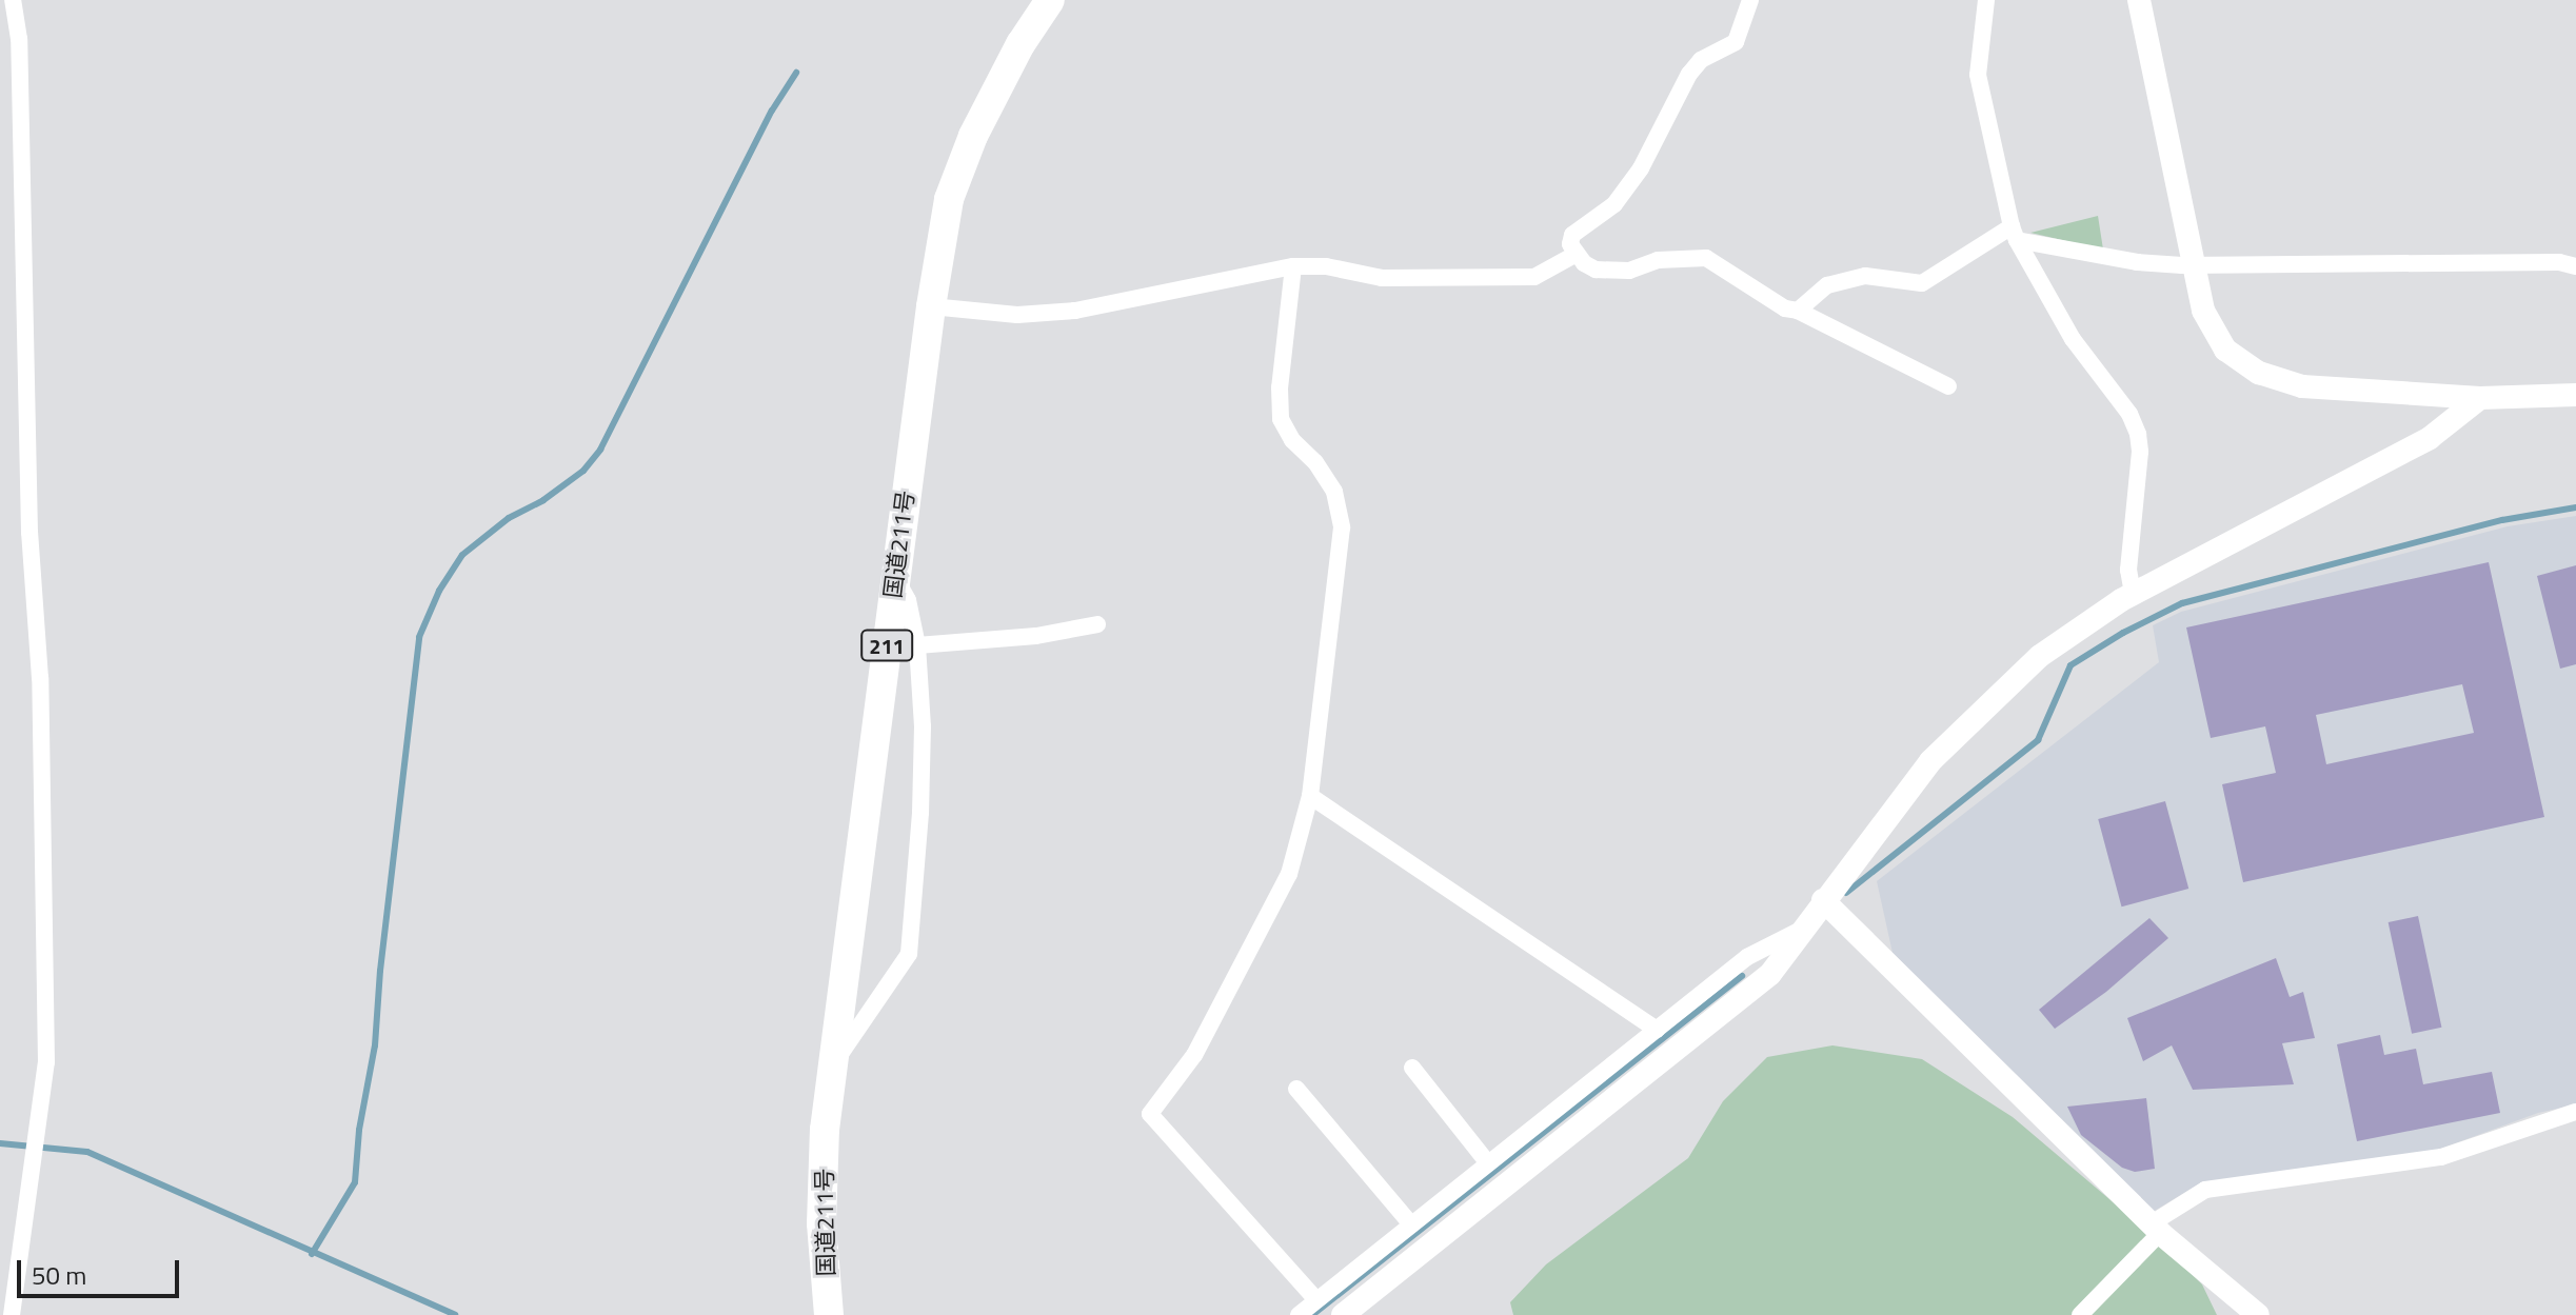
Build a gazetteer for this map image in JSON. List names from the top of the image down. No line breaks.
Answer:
{"streets":{"highway":["国道211号","211"]},"scale_bar":"50 m"}
